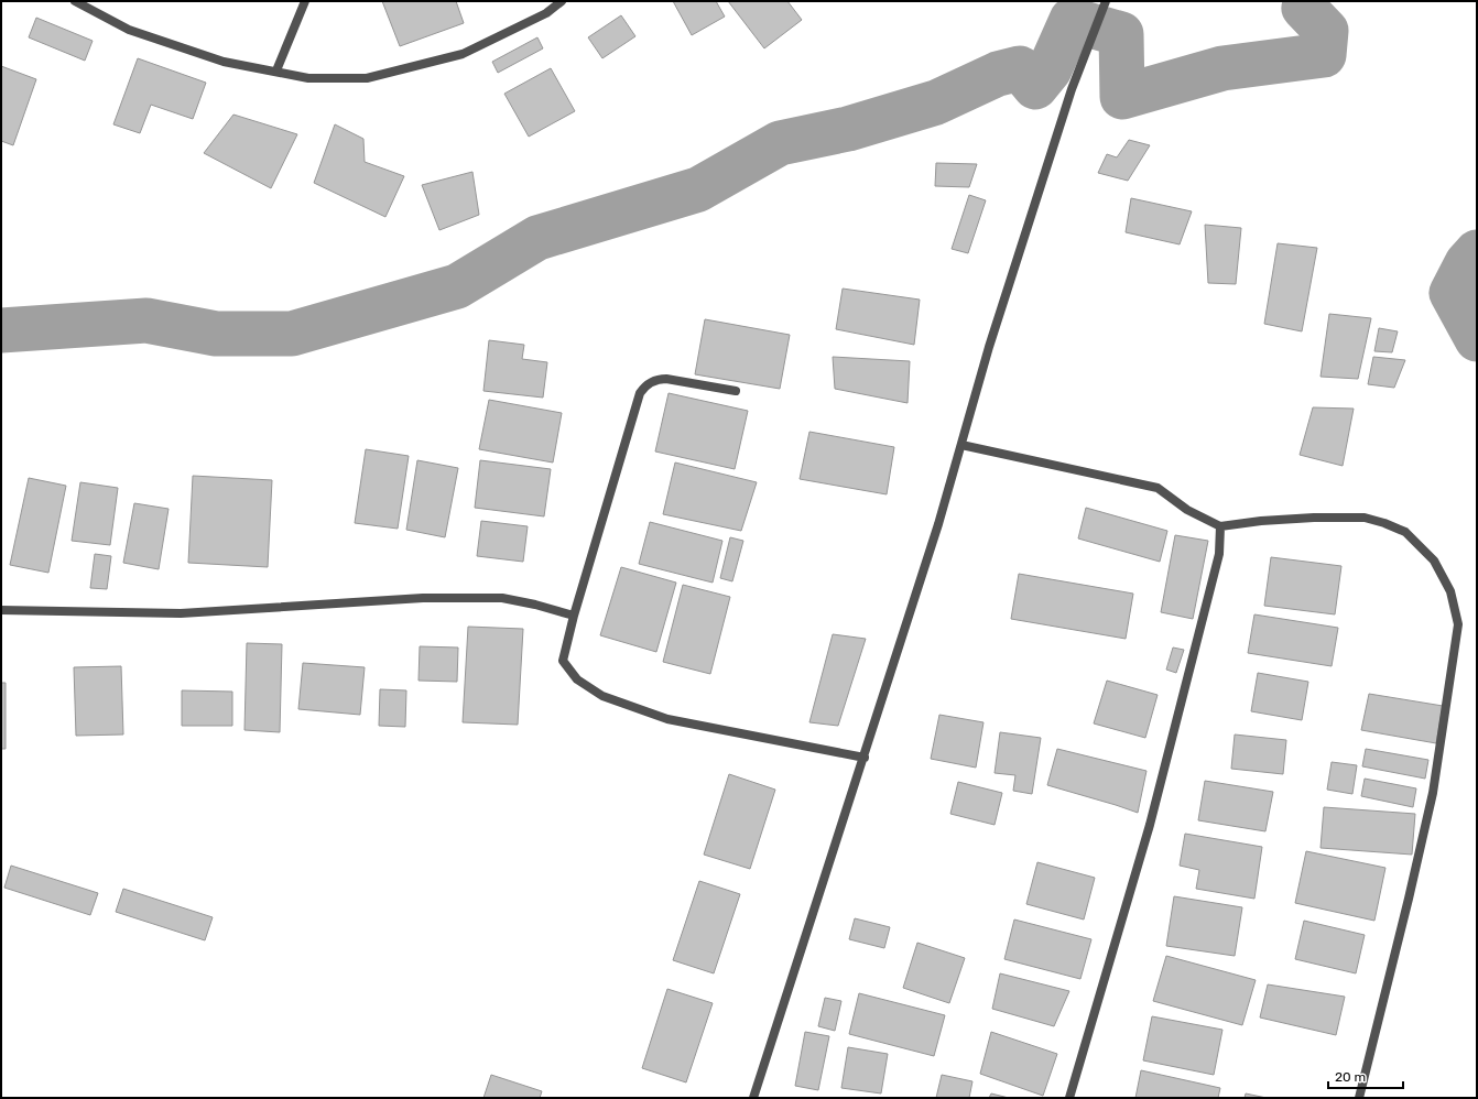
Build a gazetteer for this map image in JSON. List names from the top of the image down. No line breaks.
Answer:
{"scale_bar":"20 m"}
